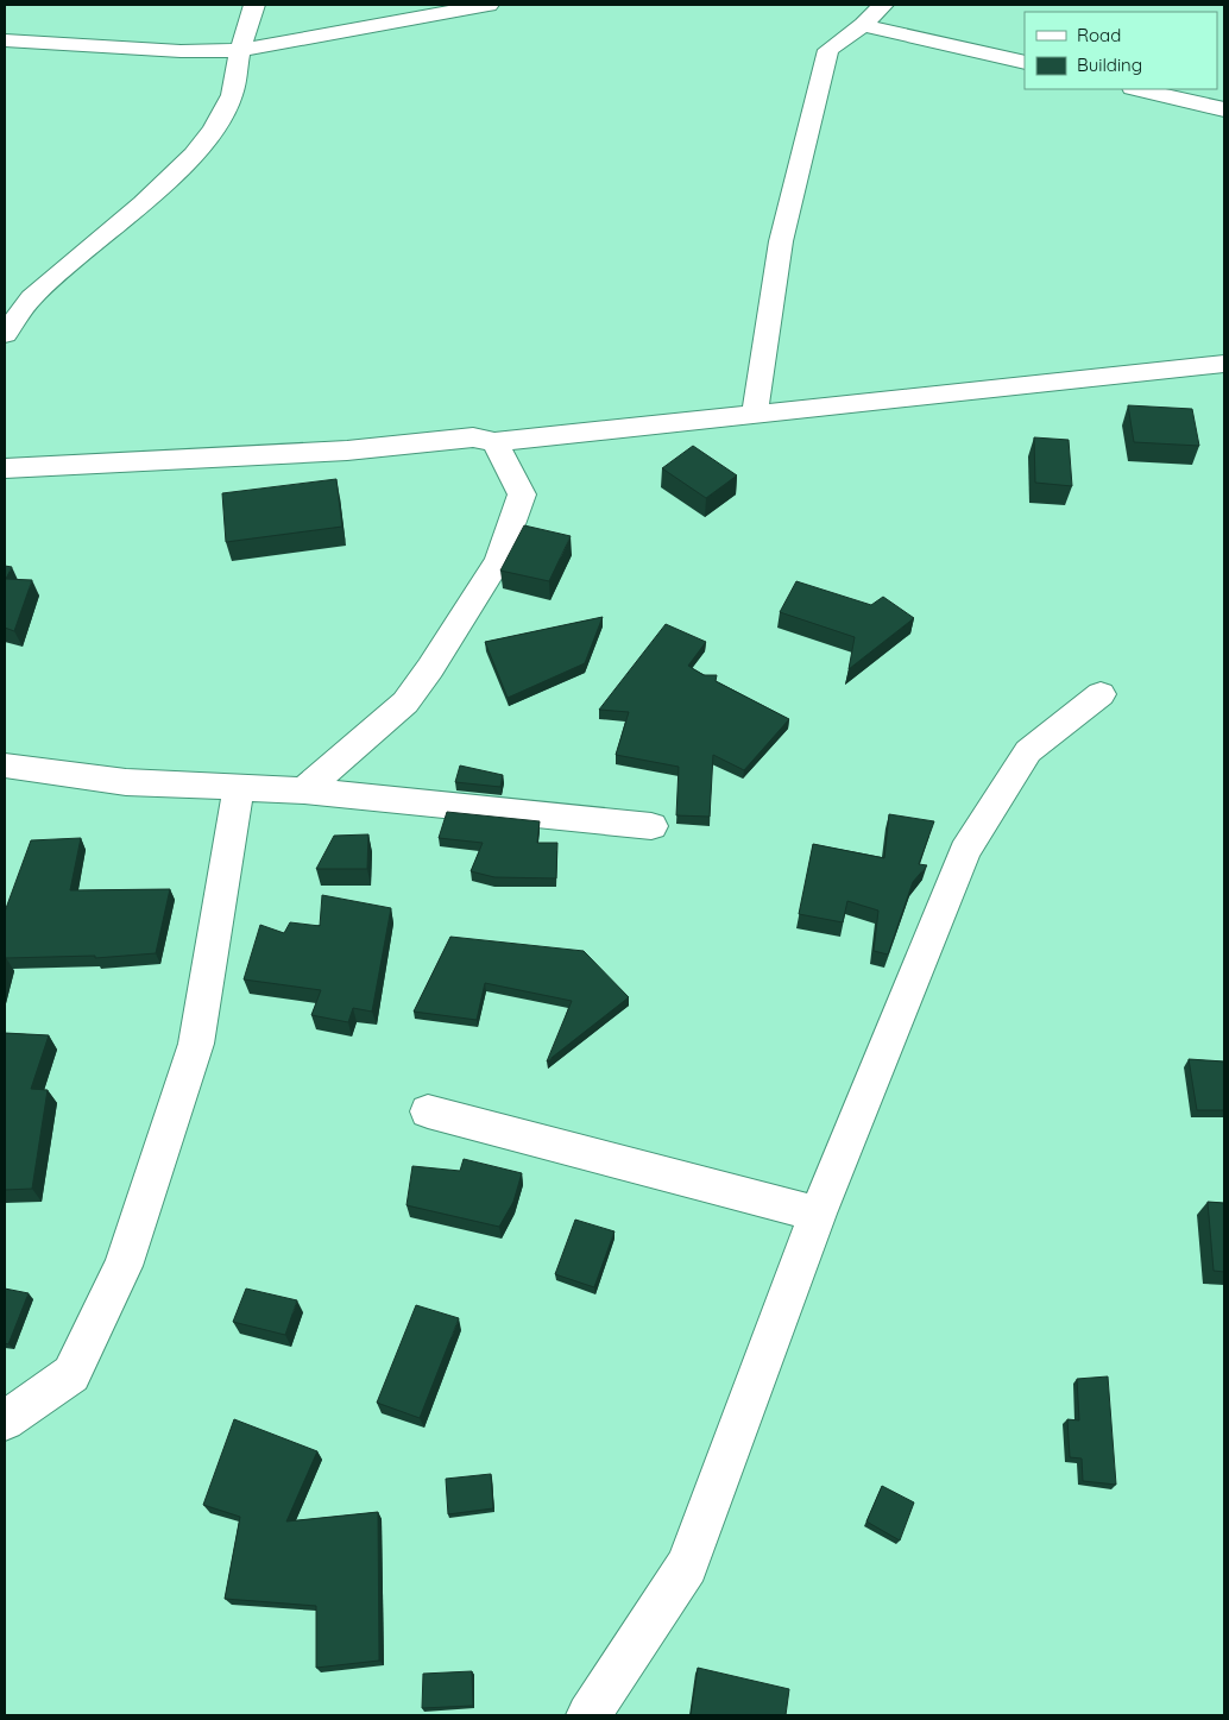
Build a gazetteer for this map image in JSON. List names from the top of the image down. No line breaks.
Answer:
{"legend":["Road","Building"]}
